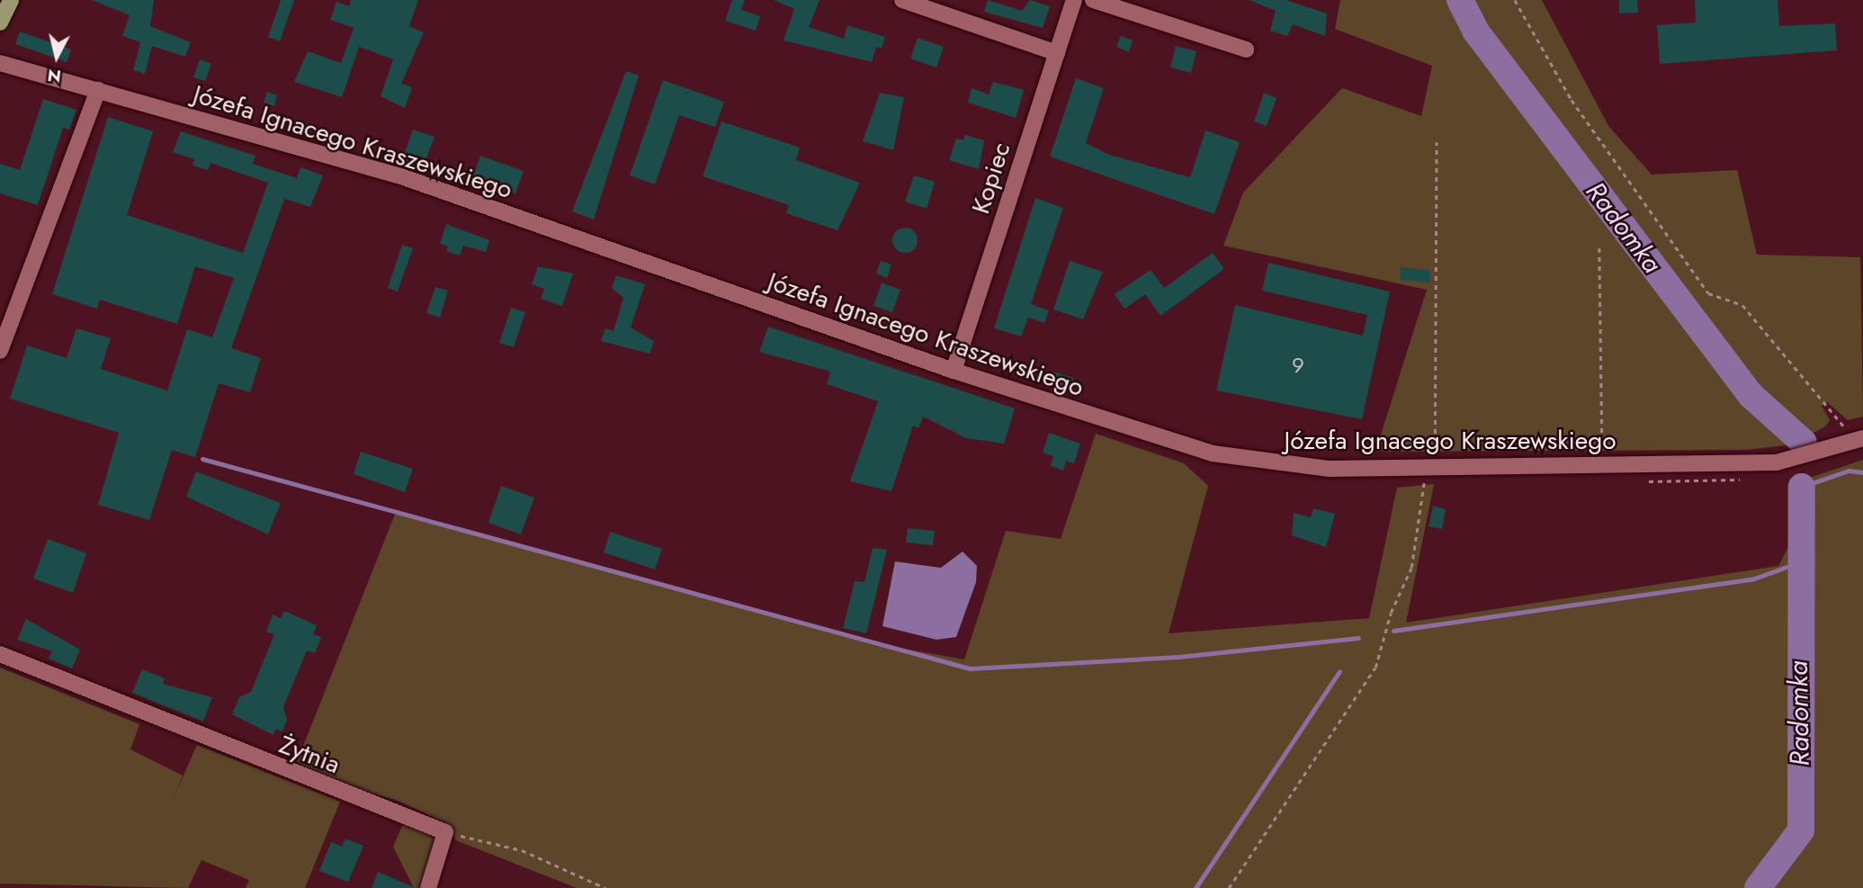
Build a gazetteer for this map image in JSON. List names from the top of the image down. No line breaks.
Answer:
{"streets":{"street":["Józefa Ignacego Kraszewskiego","Kopiec","Żytnia"]},"crossings":[["Józefa Ignacego Kraszewskiego","Kopiec"]],"water":["Radomka"],"house_numbers":["9"],"north":"bottom"}
